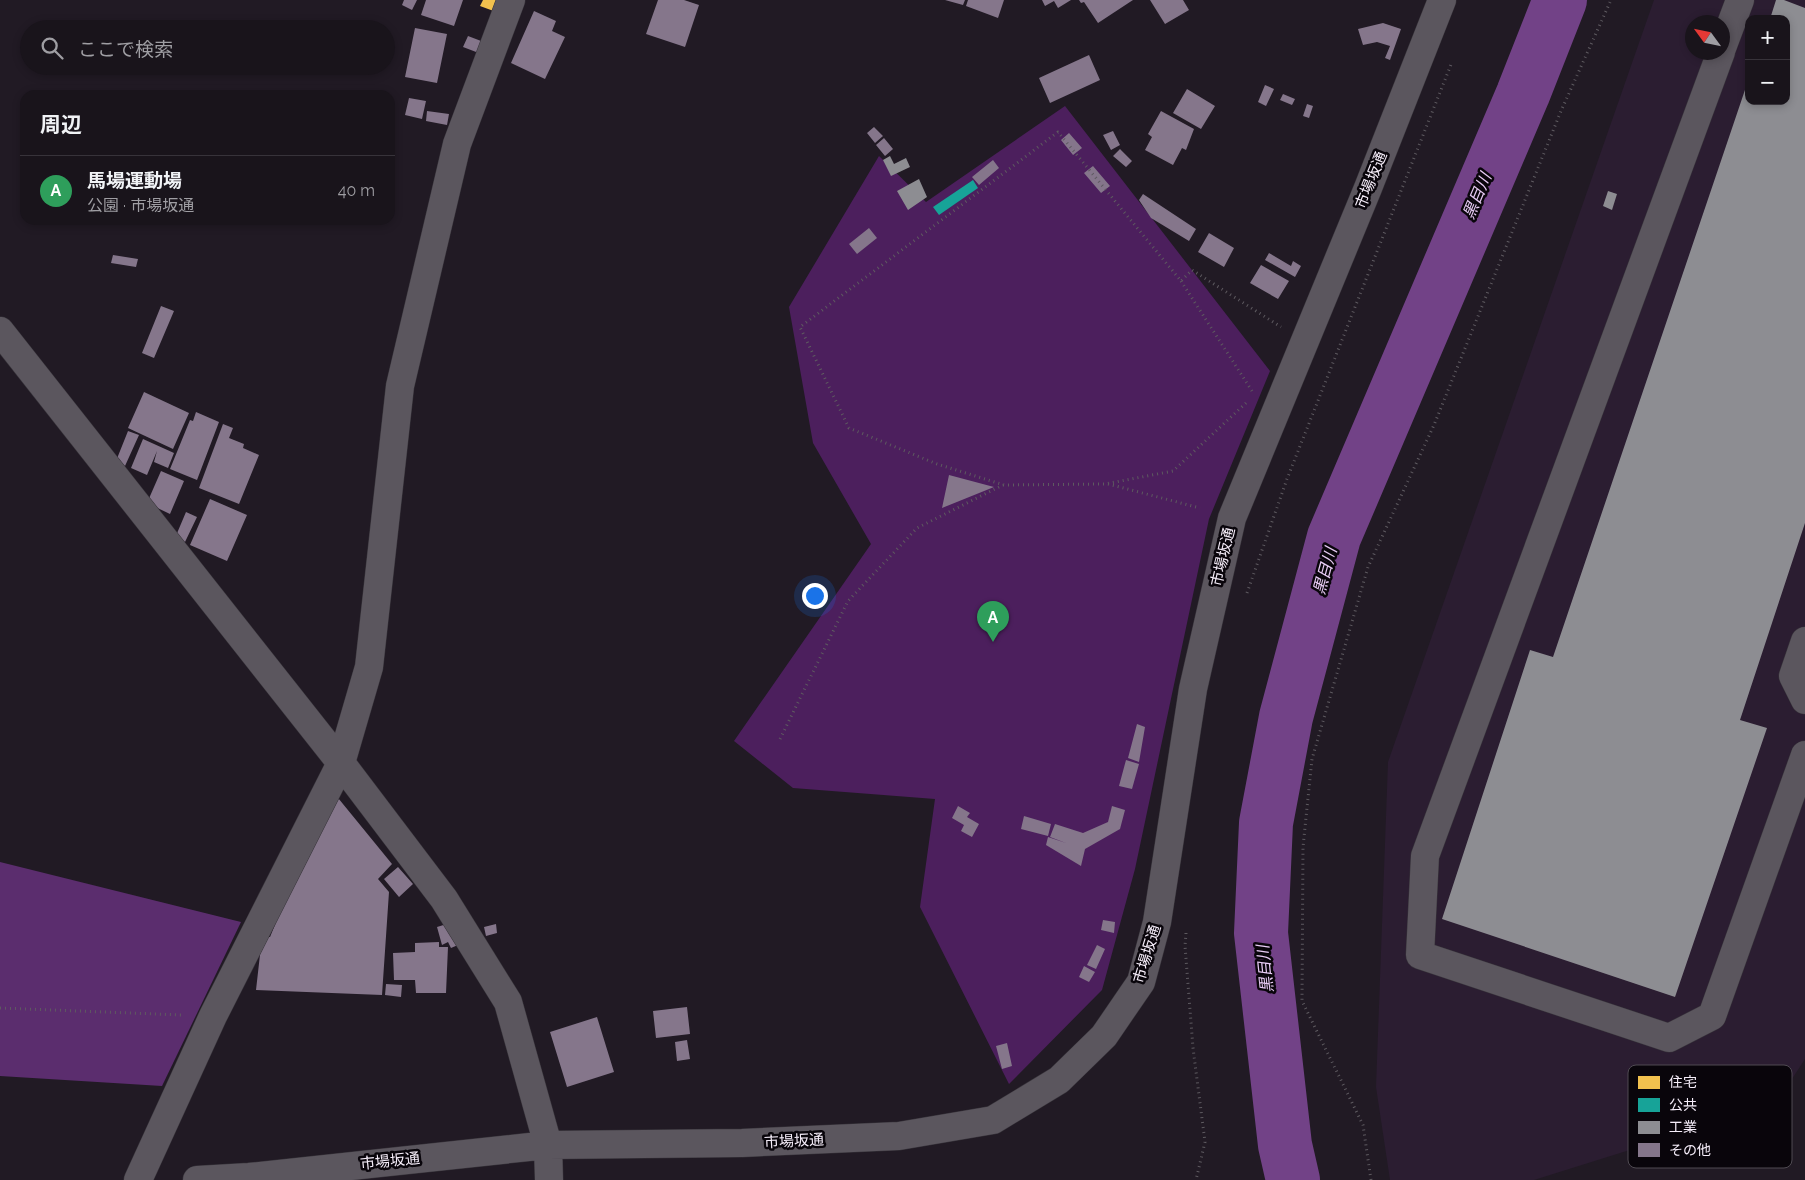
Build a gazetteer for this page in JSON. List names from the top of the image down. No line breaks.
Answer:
{"streets":{"street":["市場坂通"]},"water":["黒目川"],"legend":["住宅","公共","工業","その他"],"north":"top left","page":{"map_buttons":["+","−"],"search":"ここで検索","heading":"周辺","list":[{"mark":"A","name":"馬場運動場","note":"公園 · 市場坂通","value":"40 m"}],"pins":"A"}}
